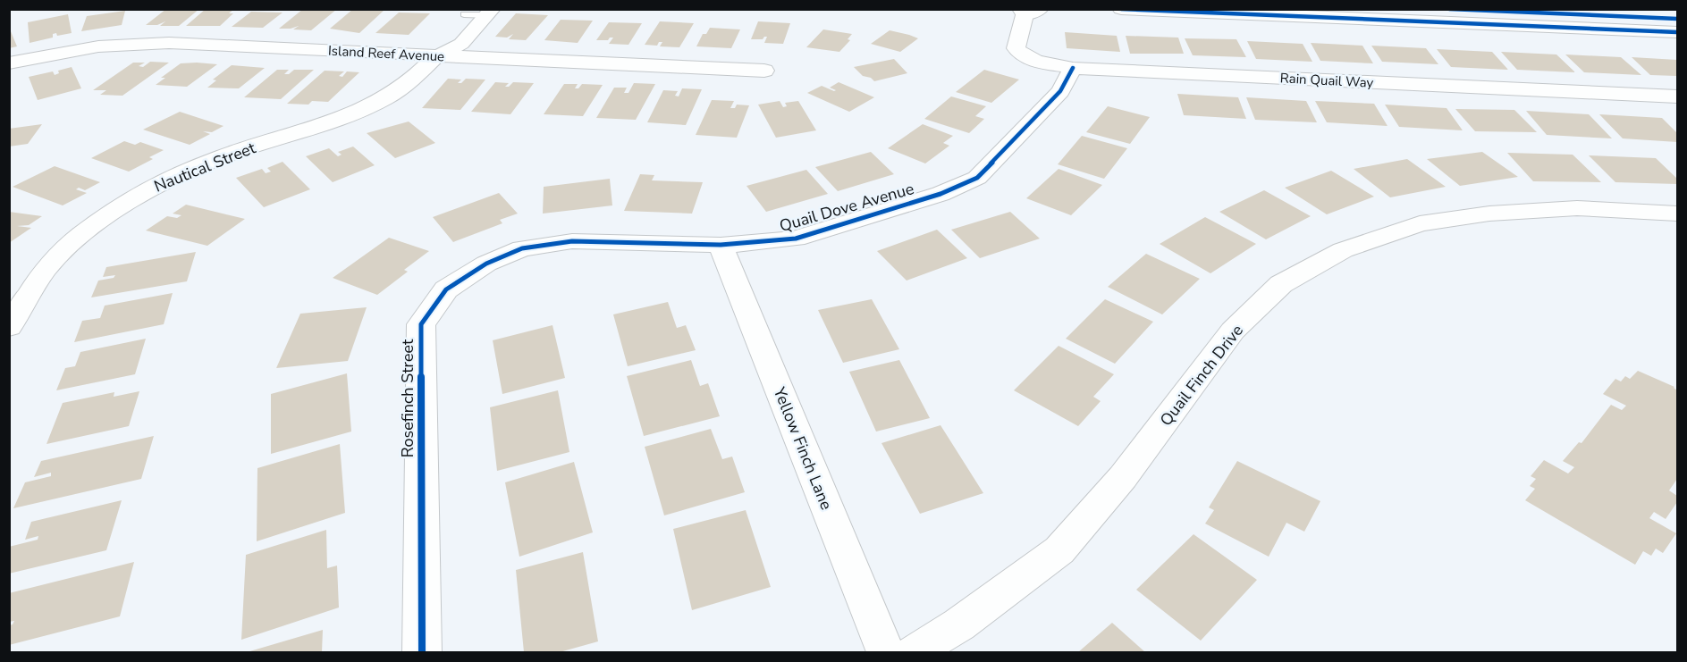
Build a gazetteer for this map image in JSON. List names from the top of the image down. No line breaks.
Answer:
{"streets":{"street":["Island Reef Avenue","Rain Quail Way","Nautical Street","Quail Dove Avenue","Quail Finch Drive","Rosefinch Street","Yellow Finch Lane"]},"crossings":[["Island Reef Avenue","Nautical Street"],["Rain Quail Way","Quail Dove Avenue"],["Quail Dove Avenue","Rosefinch Street"],["Quail Dove Avenue","Yellow Finch Lane"]]}
